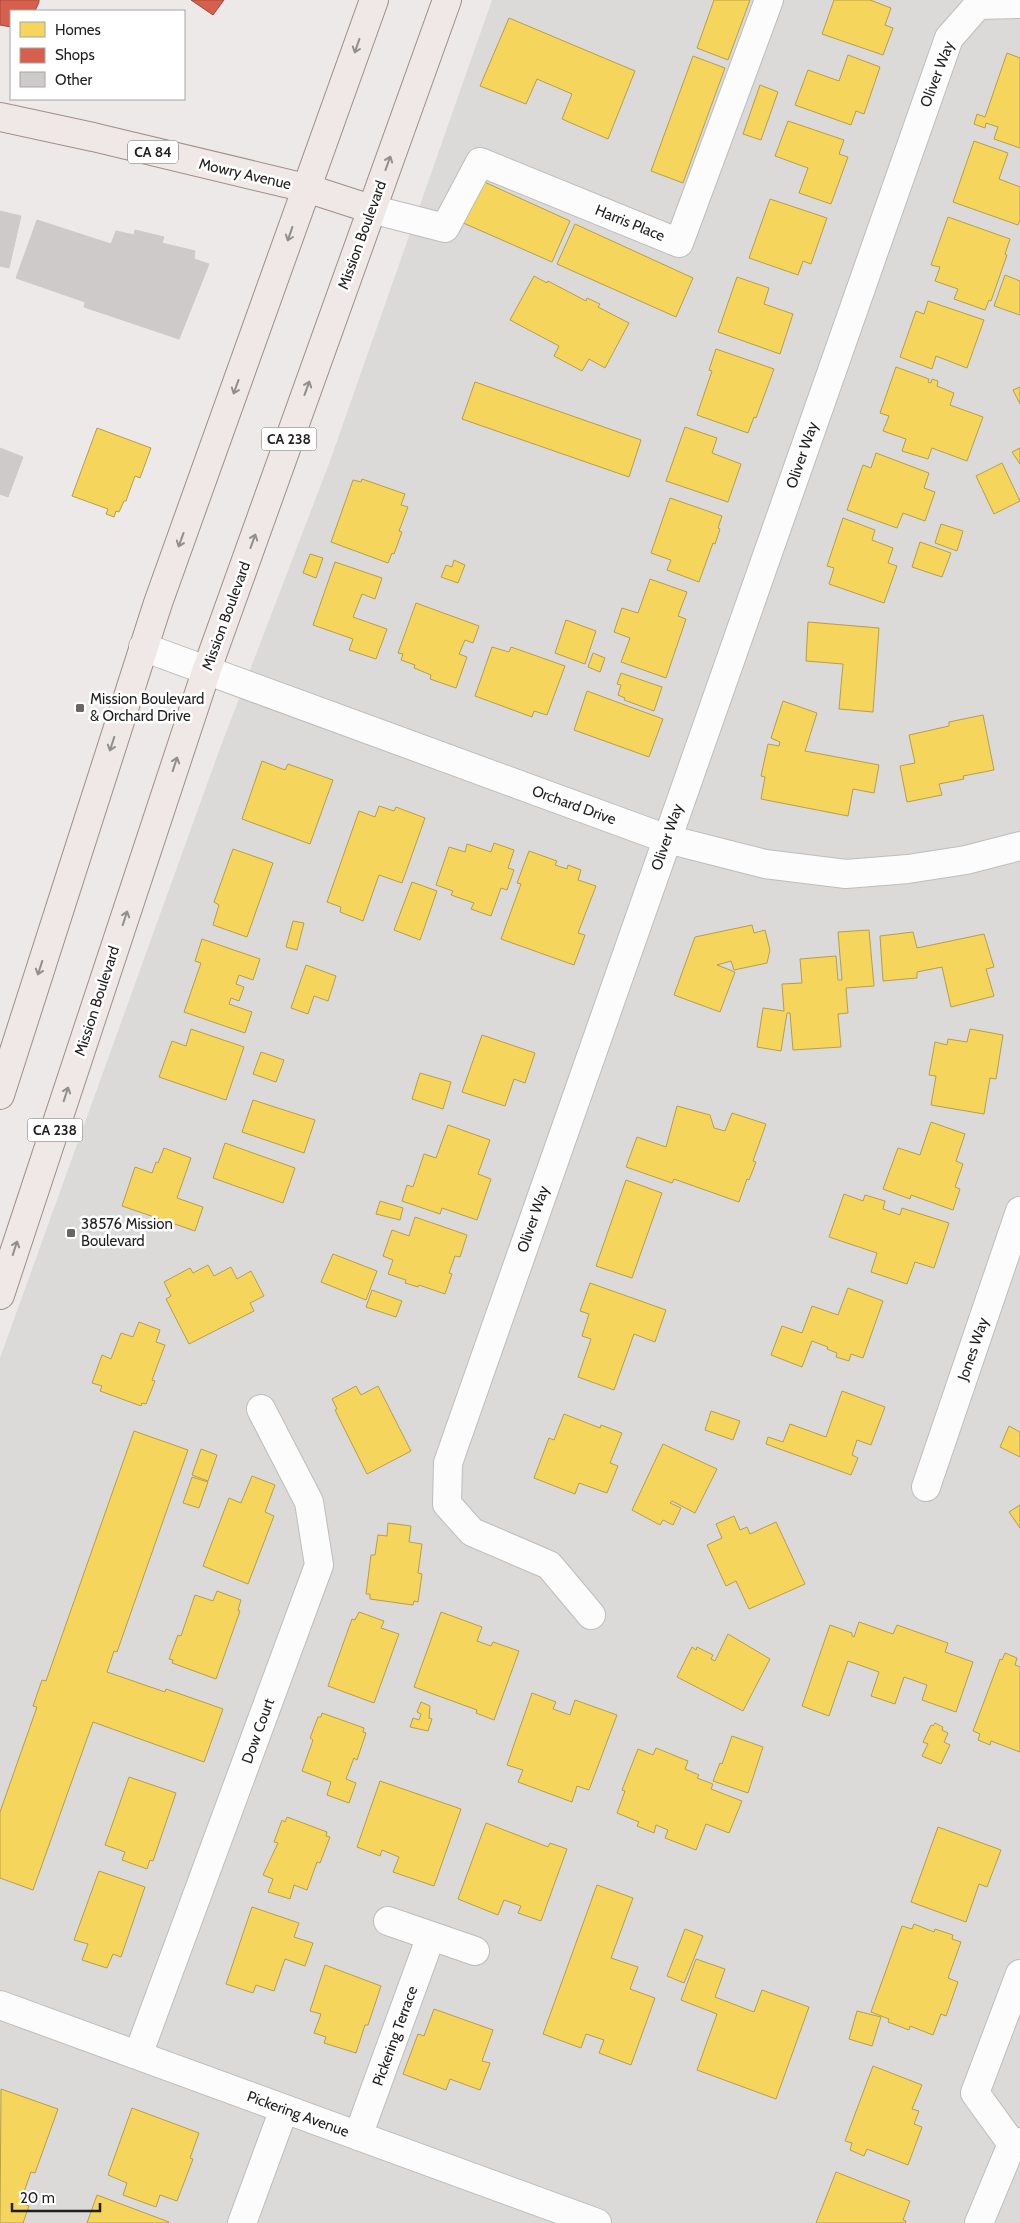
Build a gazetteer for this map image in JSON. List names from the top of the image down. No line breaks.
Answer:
{"streets":{"main road":["CA 84","Mowry Avenue","Mission Boulevard","CA 238"],"street":["Oliver Way","Harris Place","Orchard Drive","Jones Way","Dow Court","Pickering Terrace","Pickering Avenue"]},"crossings":[["Oliver Way","Orchard Drive"],["Mowry Avenue","Harris Place"],["Mowry Avenue","Mission Boulevard"],["Harris Place","Mission Boulevard"],["Mission Boulevard","Orchard Drive"],["Dow Court","Pickering Avenue"],["Pickering Terrace","Pickering Avenue"]],"places":{"transit":["Mission Boulevard & Orchard Drive","38576 Mission Boulevard"]},"legend":["Homes","Shops","Other"],"scale_bar":"20 m"}
